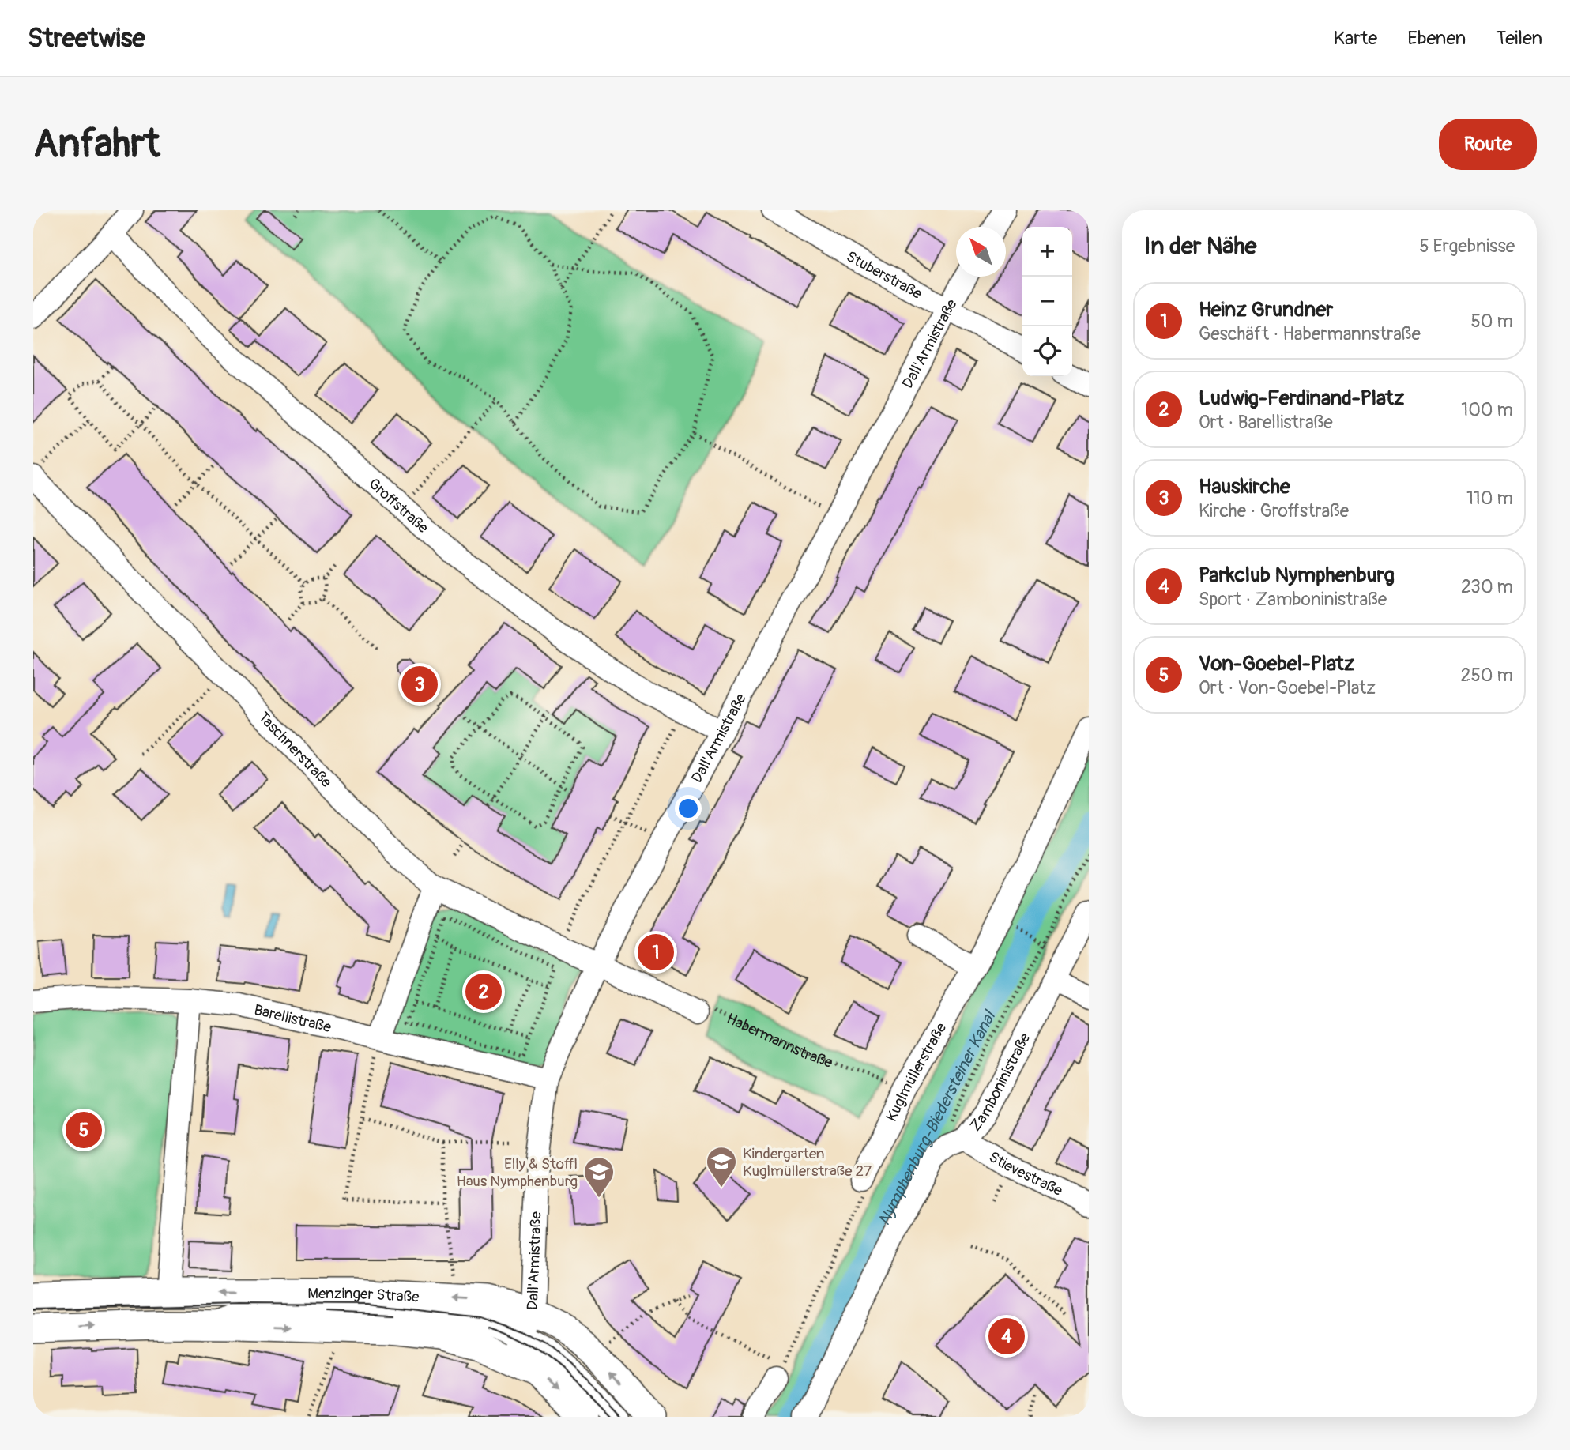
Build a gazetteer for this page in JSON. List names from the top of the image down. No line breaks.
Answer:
{"streets":{"main road":["Menzinger Straße"],"street":["Stuberstraße","Dall'Armistraße","Groffstraße","Taschnerstraße","Barellistraße","Kuglmüllerstraße","Zamboninistraße","Stievestraße"],"path":["Habermannstraße"]},"crossings":[["Stuberstraße","Dall'Armistraße"],["Dall'Armistraße","Groffstraße"],["Dall'Armistraße","Taschnerstraße"],["Dall'Armistraße","Barellistraße"],["Dall'Armistraße","Menzinger Straße"],["Habermannstraße","Kuglmüllerstraße"],["Zamboninistraße","Stievestraße"]],"water":["Nymphenburg-Biedersteiner Kanal"],"places":{"school or university":["Kindergarten Kuglmüllerstraße 27","Elly & Stoffl Haus Nymphenburg"]},"north":"top left","page":{"header":"Streetwise","nav":["Karte","Ebenen","Teilen"],"buttons":"Route","title":"Anfahrt","heading":["In der Nähe","5 Ergebnisse"],"map_buttons":["+","−"],"list":[{"mark":"1","name":"Heinz Grundner","note":"Geschäft · Habermannstraße","value":"50 m"},{"mark":"2","name":"Ludwig-Ferdinand-Platz","note":"Ort · Barellistraße","value":"100 m"},{"mark":"3","name":"Hauskirche","note":"Kirche · Groffstraße","value":"110 m"},{"mark":"4","name":"Parkclub Nymphenburg","note":"Sport · Zamboninistraße","value":"230 m"},{"mark":"5","name":"Von-Goebel-Platz","note":"Ort · Von-Goebel-Platz","value":"250 m"}],"pins":["3","1","2","5","4"]}}
